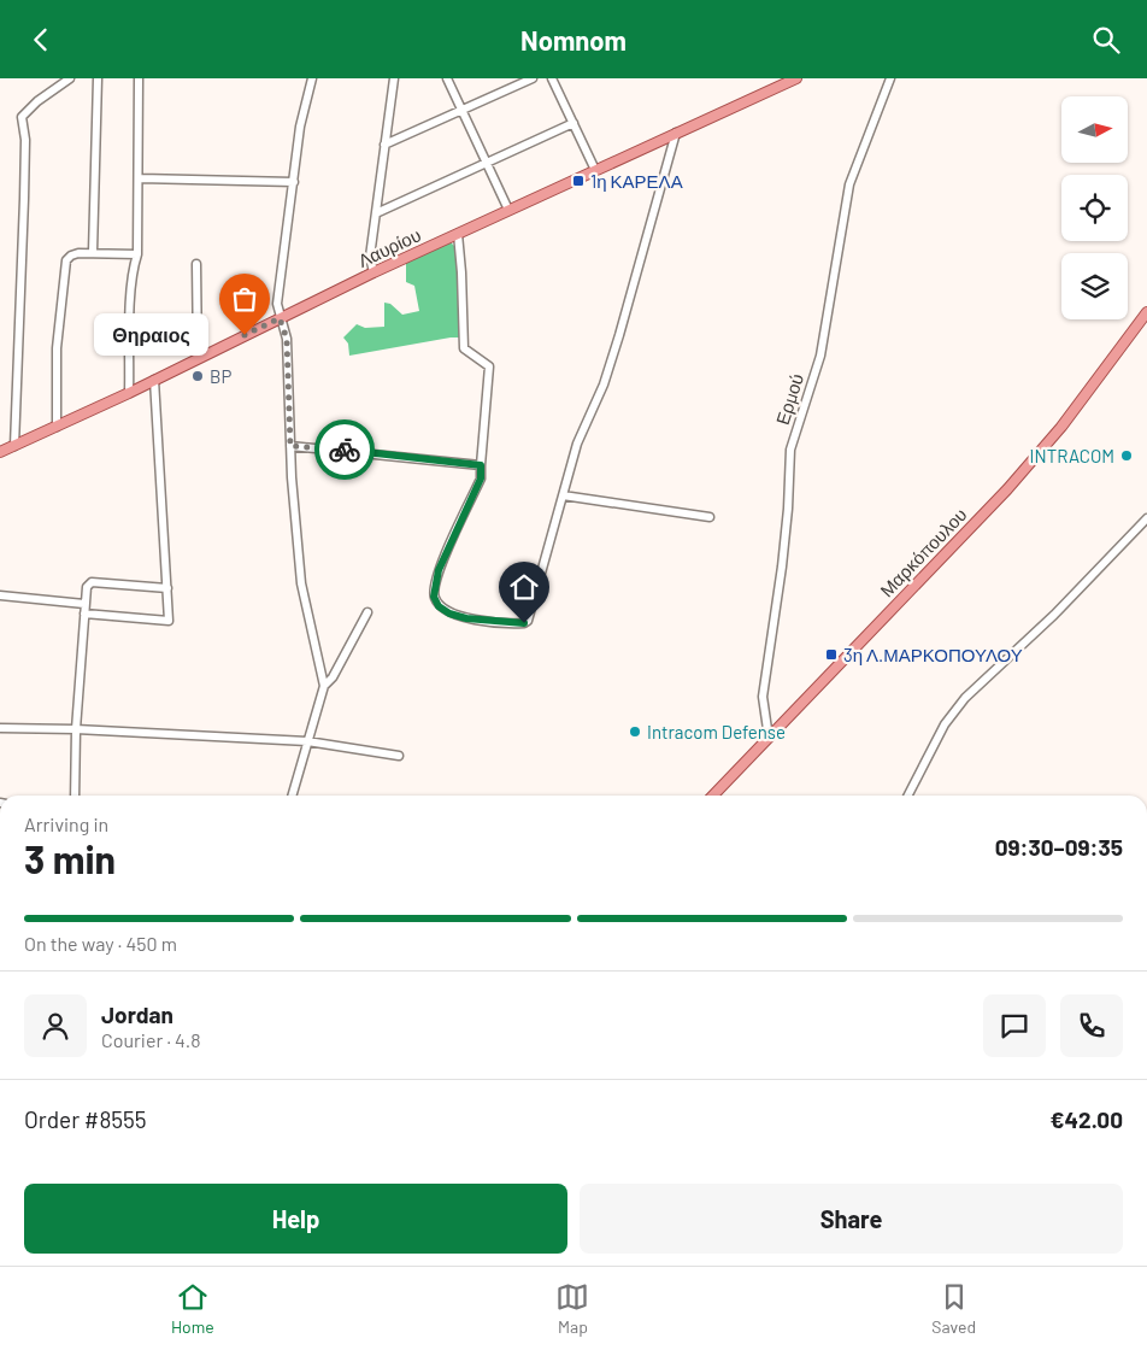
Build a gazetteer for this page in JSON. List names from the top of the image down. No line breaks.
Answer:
{"streets":{"main road":["Λαυρίου","Μαρκόπουλου"],"street":["Ερμού"]},"crossings":[["Ερμού","Μαρκόπουλου"]],"places":{"transit":["1η ΚΑΡΕΛΑ","3η Λ.ΜΑΡΚΟΠΟΥΛΟΥ"],"other":["Θηραιος","BP","INTRACOM","Intracom Defense"]},"north":"right","page":{"header":"Nomnom","bubble":"Θηραιος","heading":["3 min","Arriving in","09:30–09:35"],"panel":["Jordan","Courier · 4.8","Order #8555","€42.00"],"bar":"On the way · 450 m","buttons":["Help","Share"],"tabs":["Home","Map","Saved"]}}
